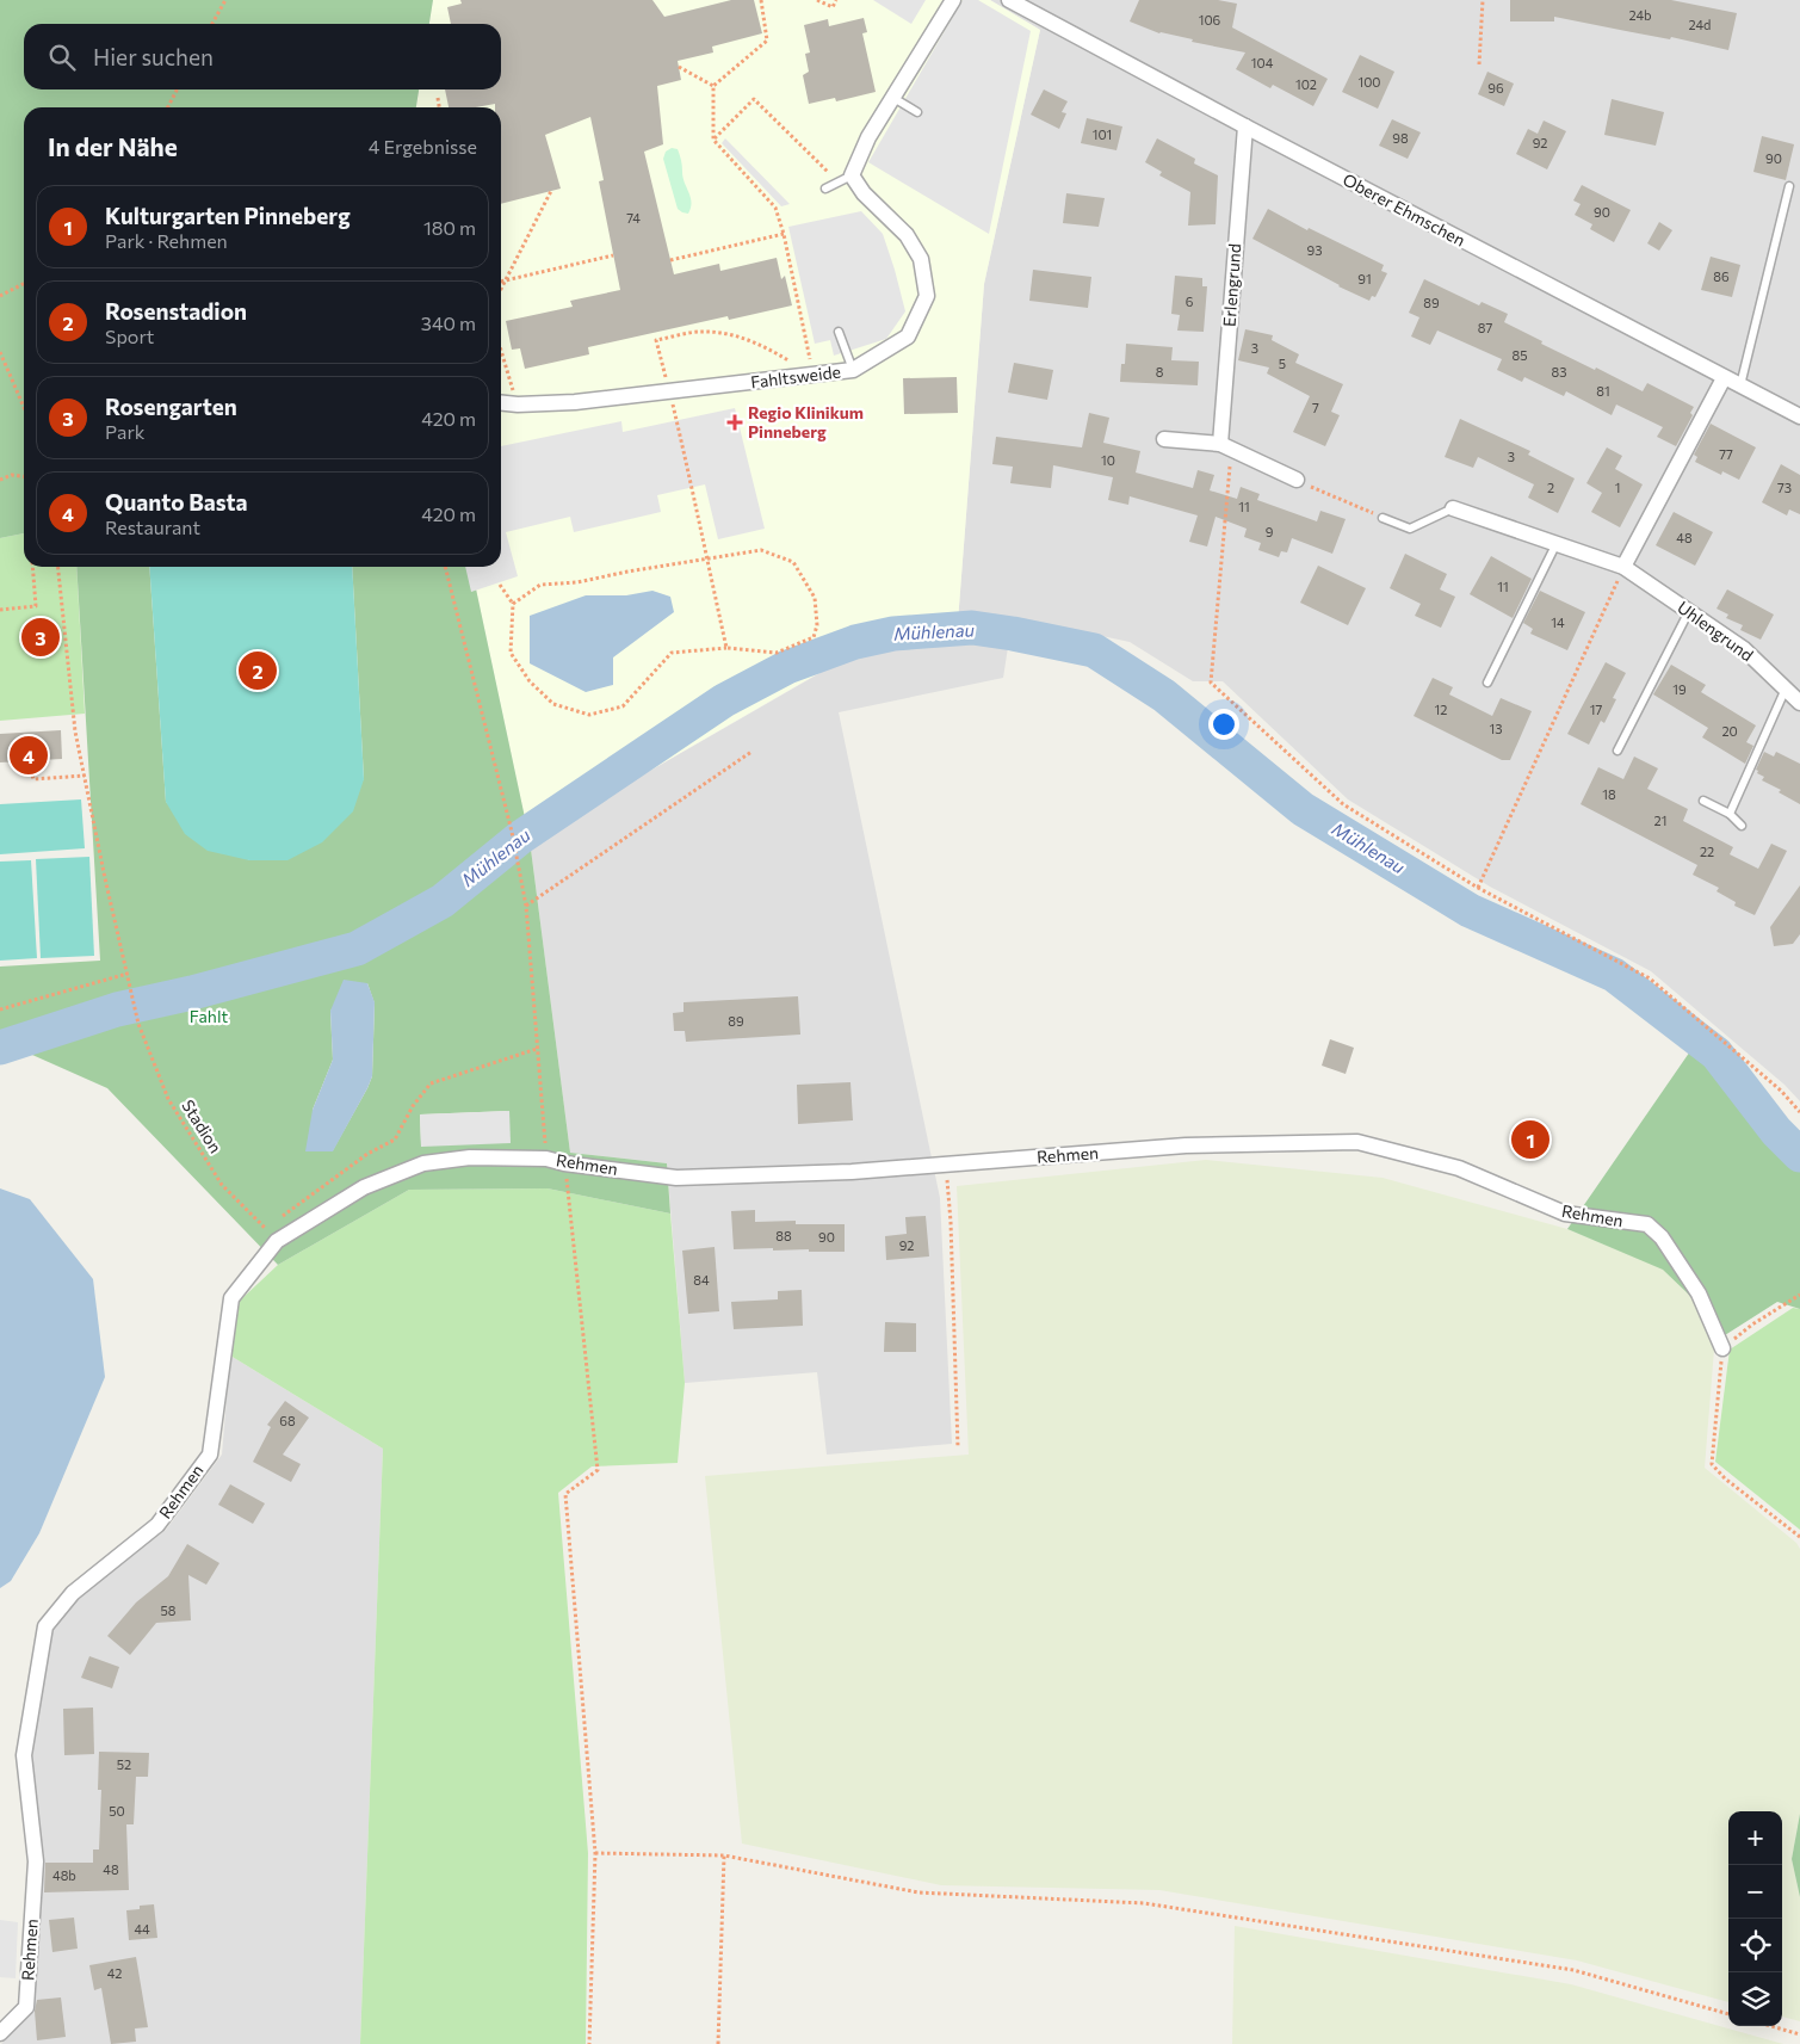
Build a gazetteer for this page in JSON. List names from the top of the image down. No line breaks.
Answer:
{"streets":{"street":["Oberer Ehmschen","Erlengrund","Fahltsweide","Uhlengrund","Rehmen"],"path":["Stadion"]},"crossings":[["Oberer Ehmschen","Erlengrund"]],"water":["Mühlenau"],"parks":["Fahlt"],"places":{"health":["Regio Klinikum Pinneberg"]},"house_numbers":["24b","106","24d","104","100","102","96","101","98","92","90","90","74","93","86","91","6","89","87","3","85","5","8","83","81","7","77","3","10","2","1","73","11","9","48","11","14","19","12","17","13","20","18","21","22","89","88","90","92","84","68","58","52","50","48","48b","44","42"],"page":{"search":"Hier suchen","heading":["In der Nähe","4 Ergebnisse"],"list":[{"mark":"1","name":"Kulturgarten Pinneberg","note":"Park · Rehmen","value":"180 m"},{"mark":"2","name":"Rosenstadion","note":"Sport","value":"340 m"},{"mark":"3","name":"Rosengarten","note":"Park","value":"420 m"},{"mark":"4","name":"Quanto Basta","note":"Restaurant","value":"420 m"}],"pins":["3","2","4","1"],"map_buttons":["+","−"]}}
